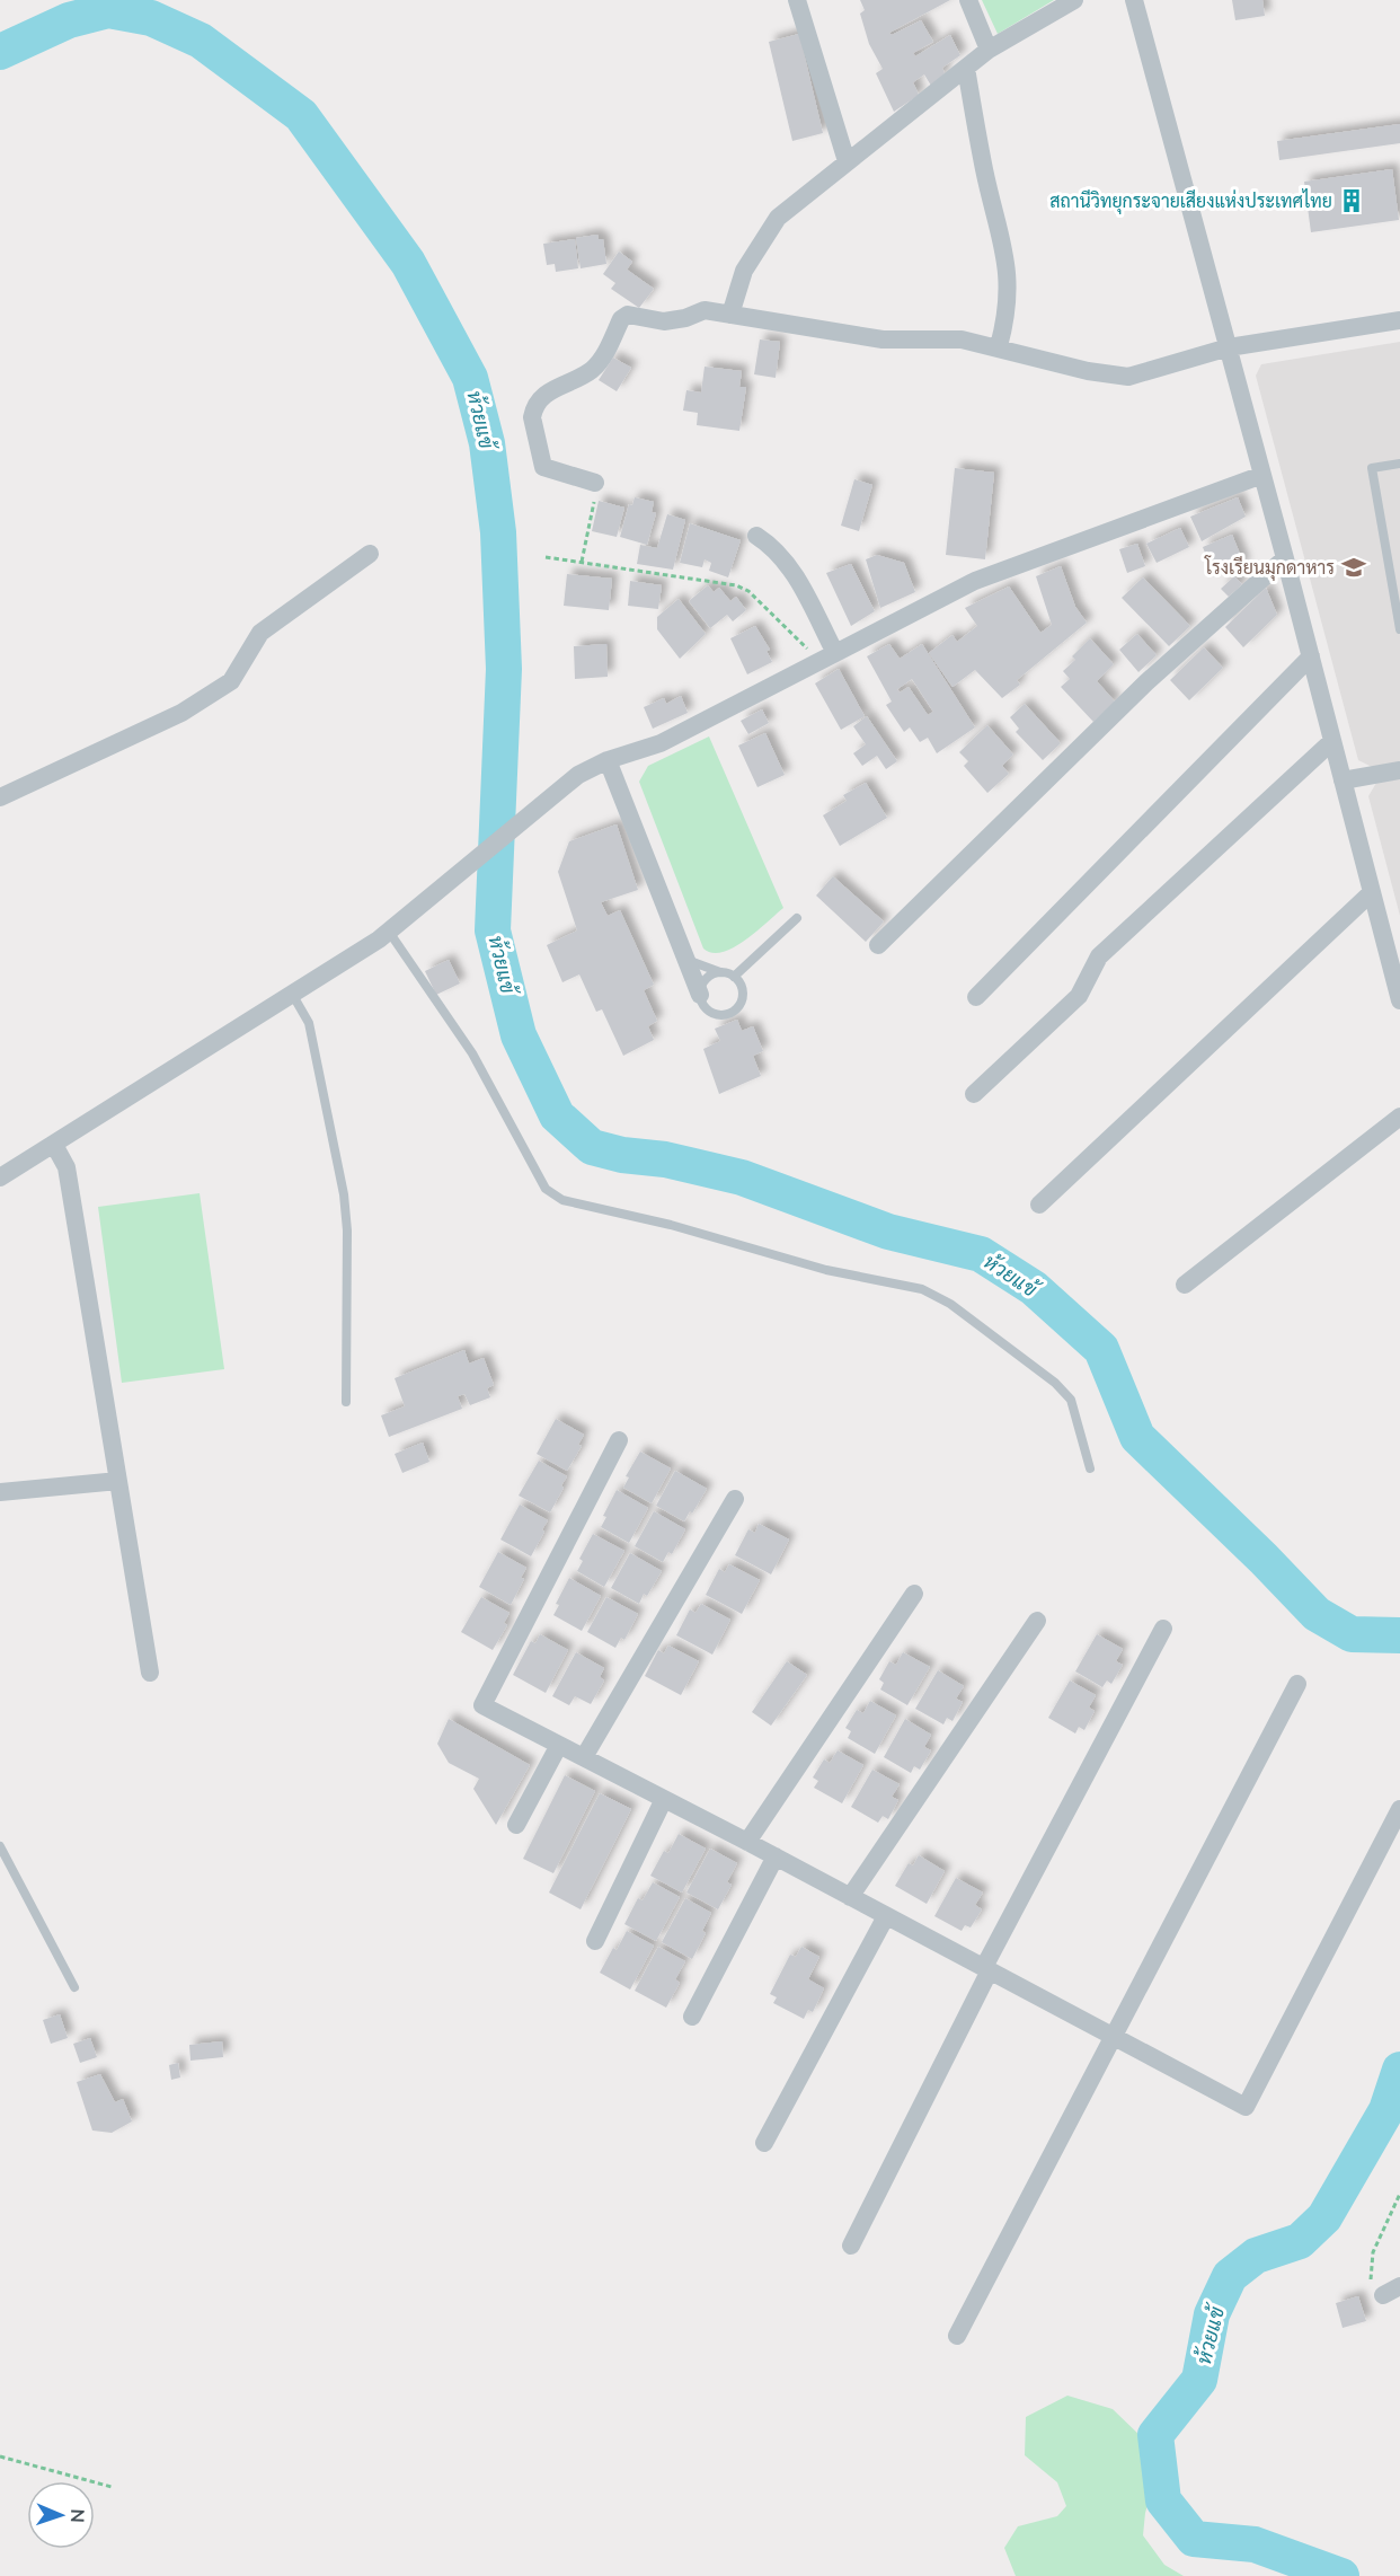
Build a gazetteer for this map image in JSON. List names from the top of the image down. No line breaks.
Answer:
{"water":["ห้วยแข้"],"places":{"building":["สถานีวิทยุกระจายเสียงแห่งประเทศไทย"],"school or university":["โรงเรียนมุกดาหาร"]},"north":"right"}
